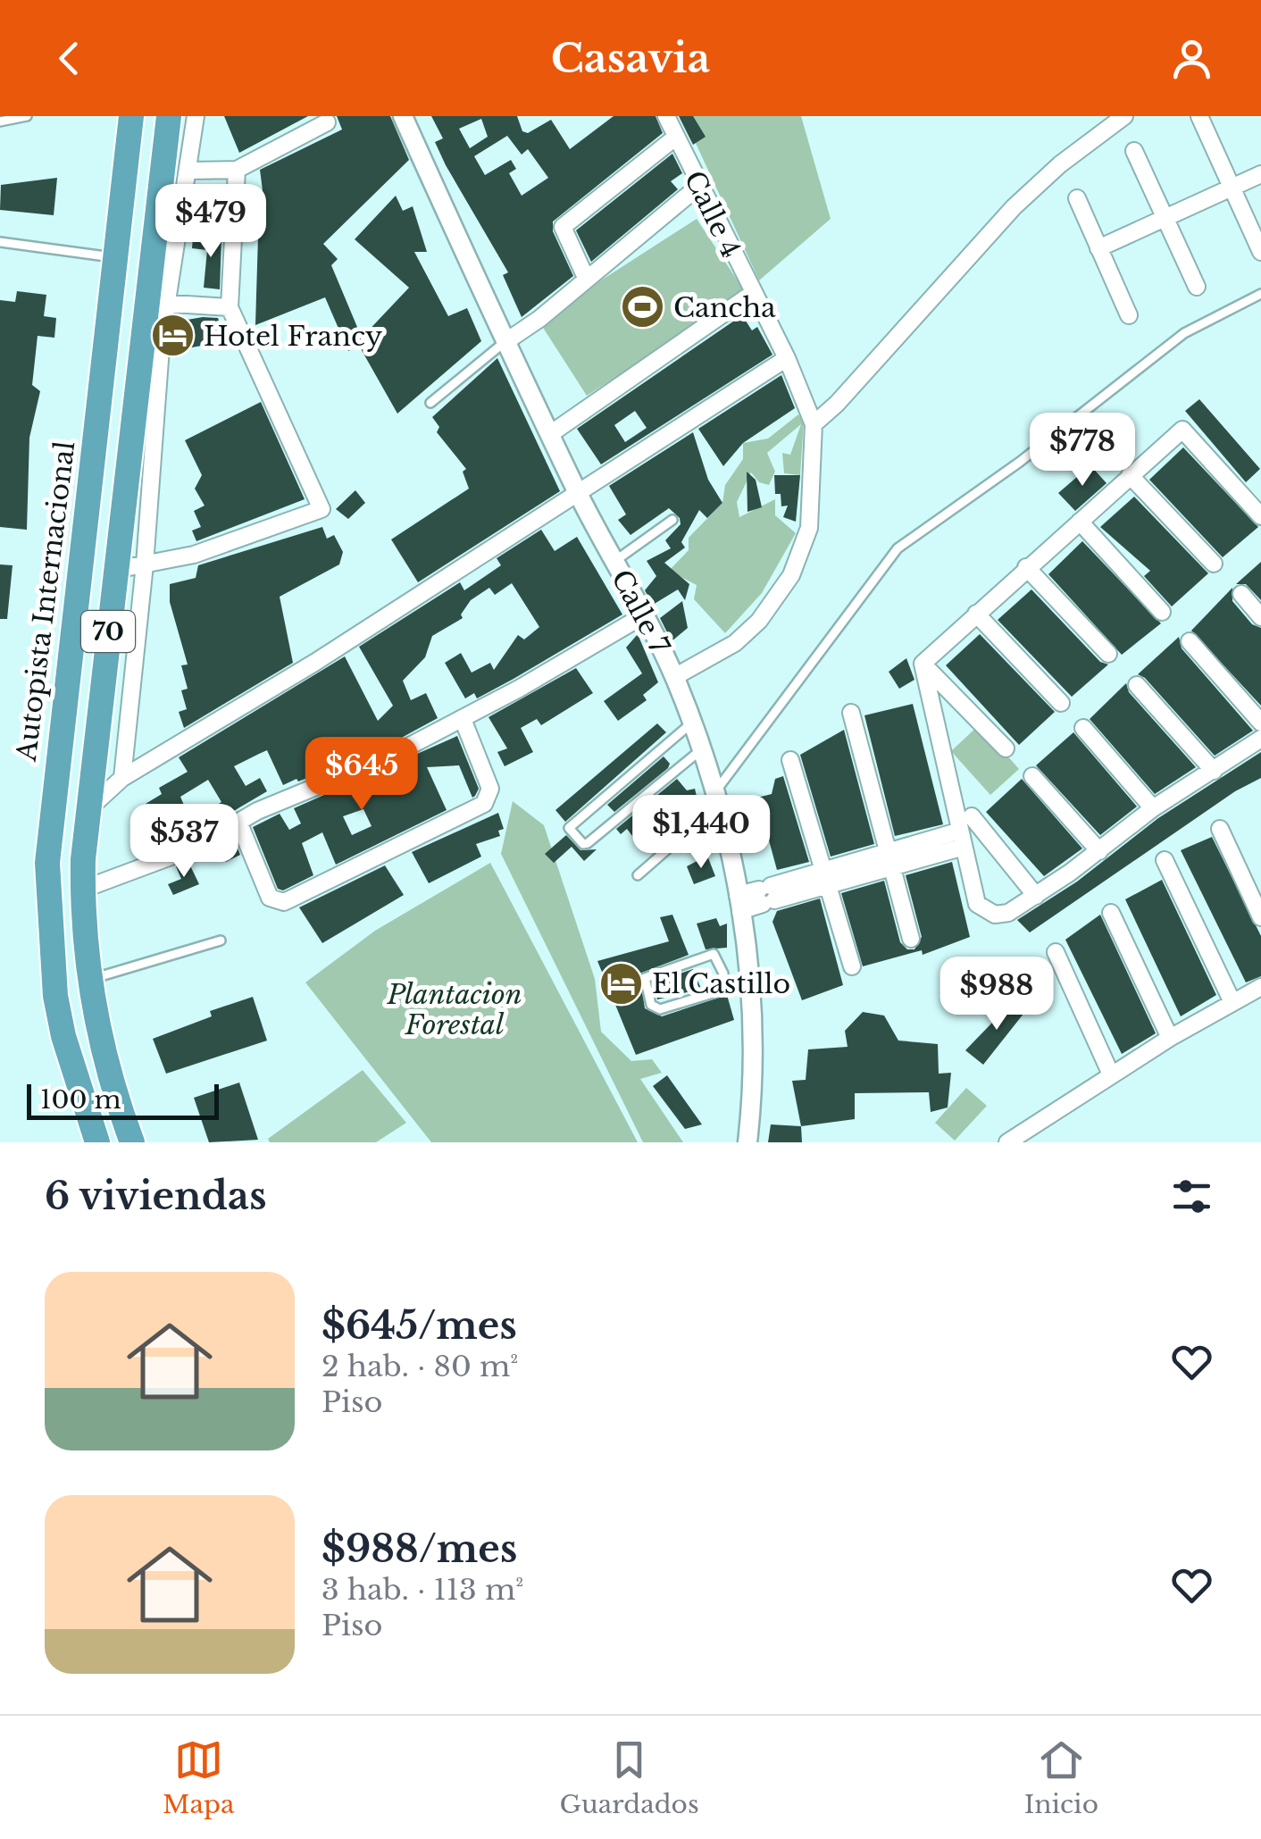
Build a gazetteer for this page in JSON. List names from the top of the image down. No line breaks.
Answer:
{"streets":{"highway":["Autopista Internacional","70"],"street":["Calle 4","Calle 7"]},"parks":["Plantacion Forestal"],"places":{"sports":["Cancha"],"hotel":["Hotel Francy","El Castillo"]},"scale_bar":"100 m","page":{"header":"Casavia","price":["$479","$778","$645","$1,440","$537","$988"],"scale":"100 m","heading":"6 viviendas","list":[{"name":"$645/mes","note":"2 hab. · 80 m² · Piso"},{"name":"$988/mes","note":"3 hab. · 113 m² · Piso"}],"tabs":["Mapa","Guardados","Inicio"]}}
